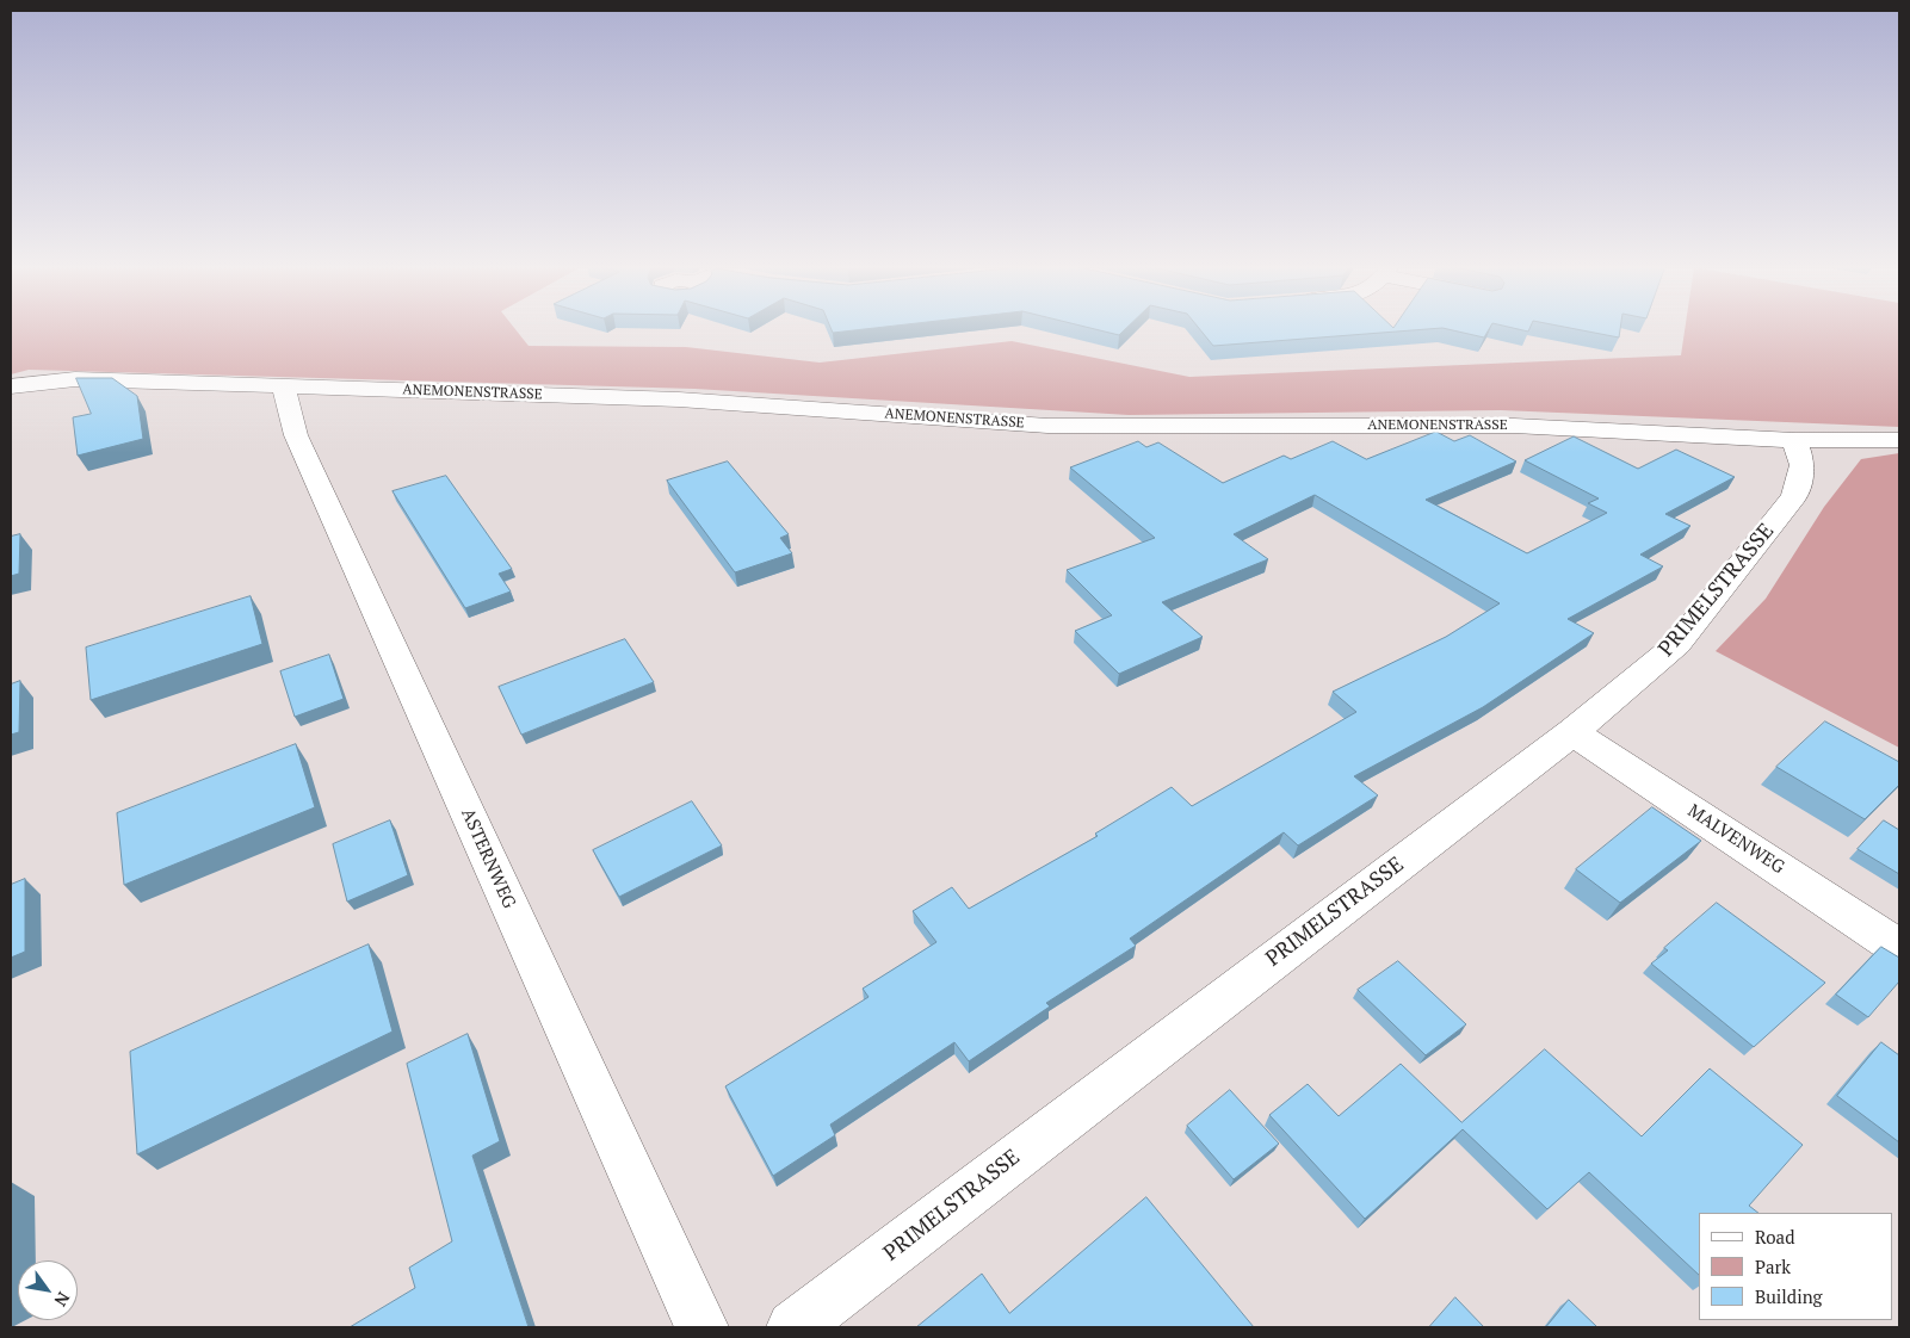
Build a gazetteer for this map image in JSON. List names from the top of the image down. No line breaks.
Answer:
{"streets":{"street":["ANEMONENSTRASSE","PRIMELSTRASSE","MALVENWEG","ASTERNWEG"]},"crossings":[["ANEMONENSTRASSE","PRIMELSTRASSE"],["ANEMONENSTRASSE","ASTERNWEG"],["PRIMELSTRASSE","MALVENWEG"]],"legend":["Road","Park","Building"],"north":"bottom right"}
